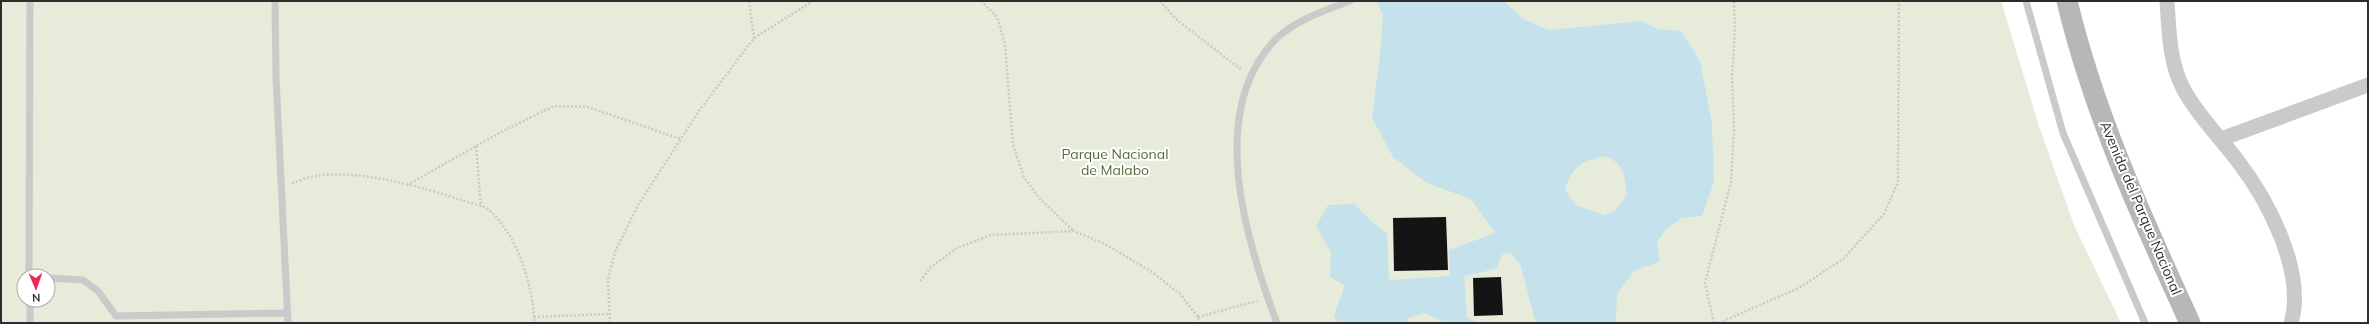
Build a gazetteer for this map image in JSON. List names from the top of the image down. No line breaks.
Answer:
{"streets":{"street":["Avenida del Parque Nacional"]},"parks":["Parque Nacional de Malabo"],"north":"bottom"}
